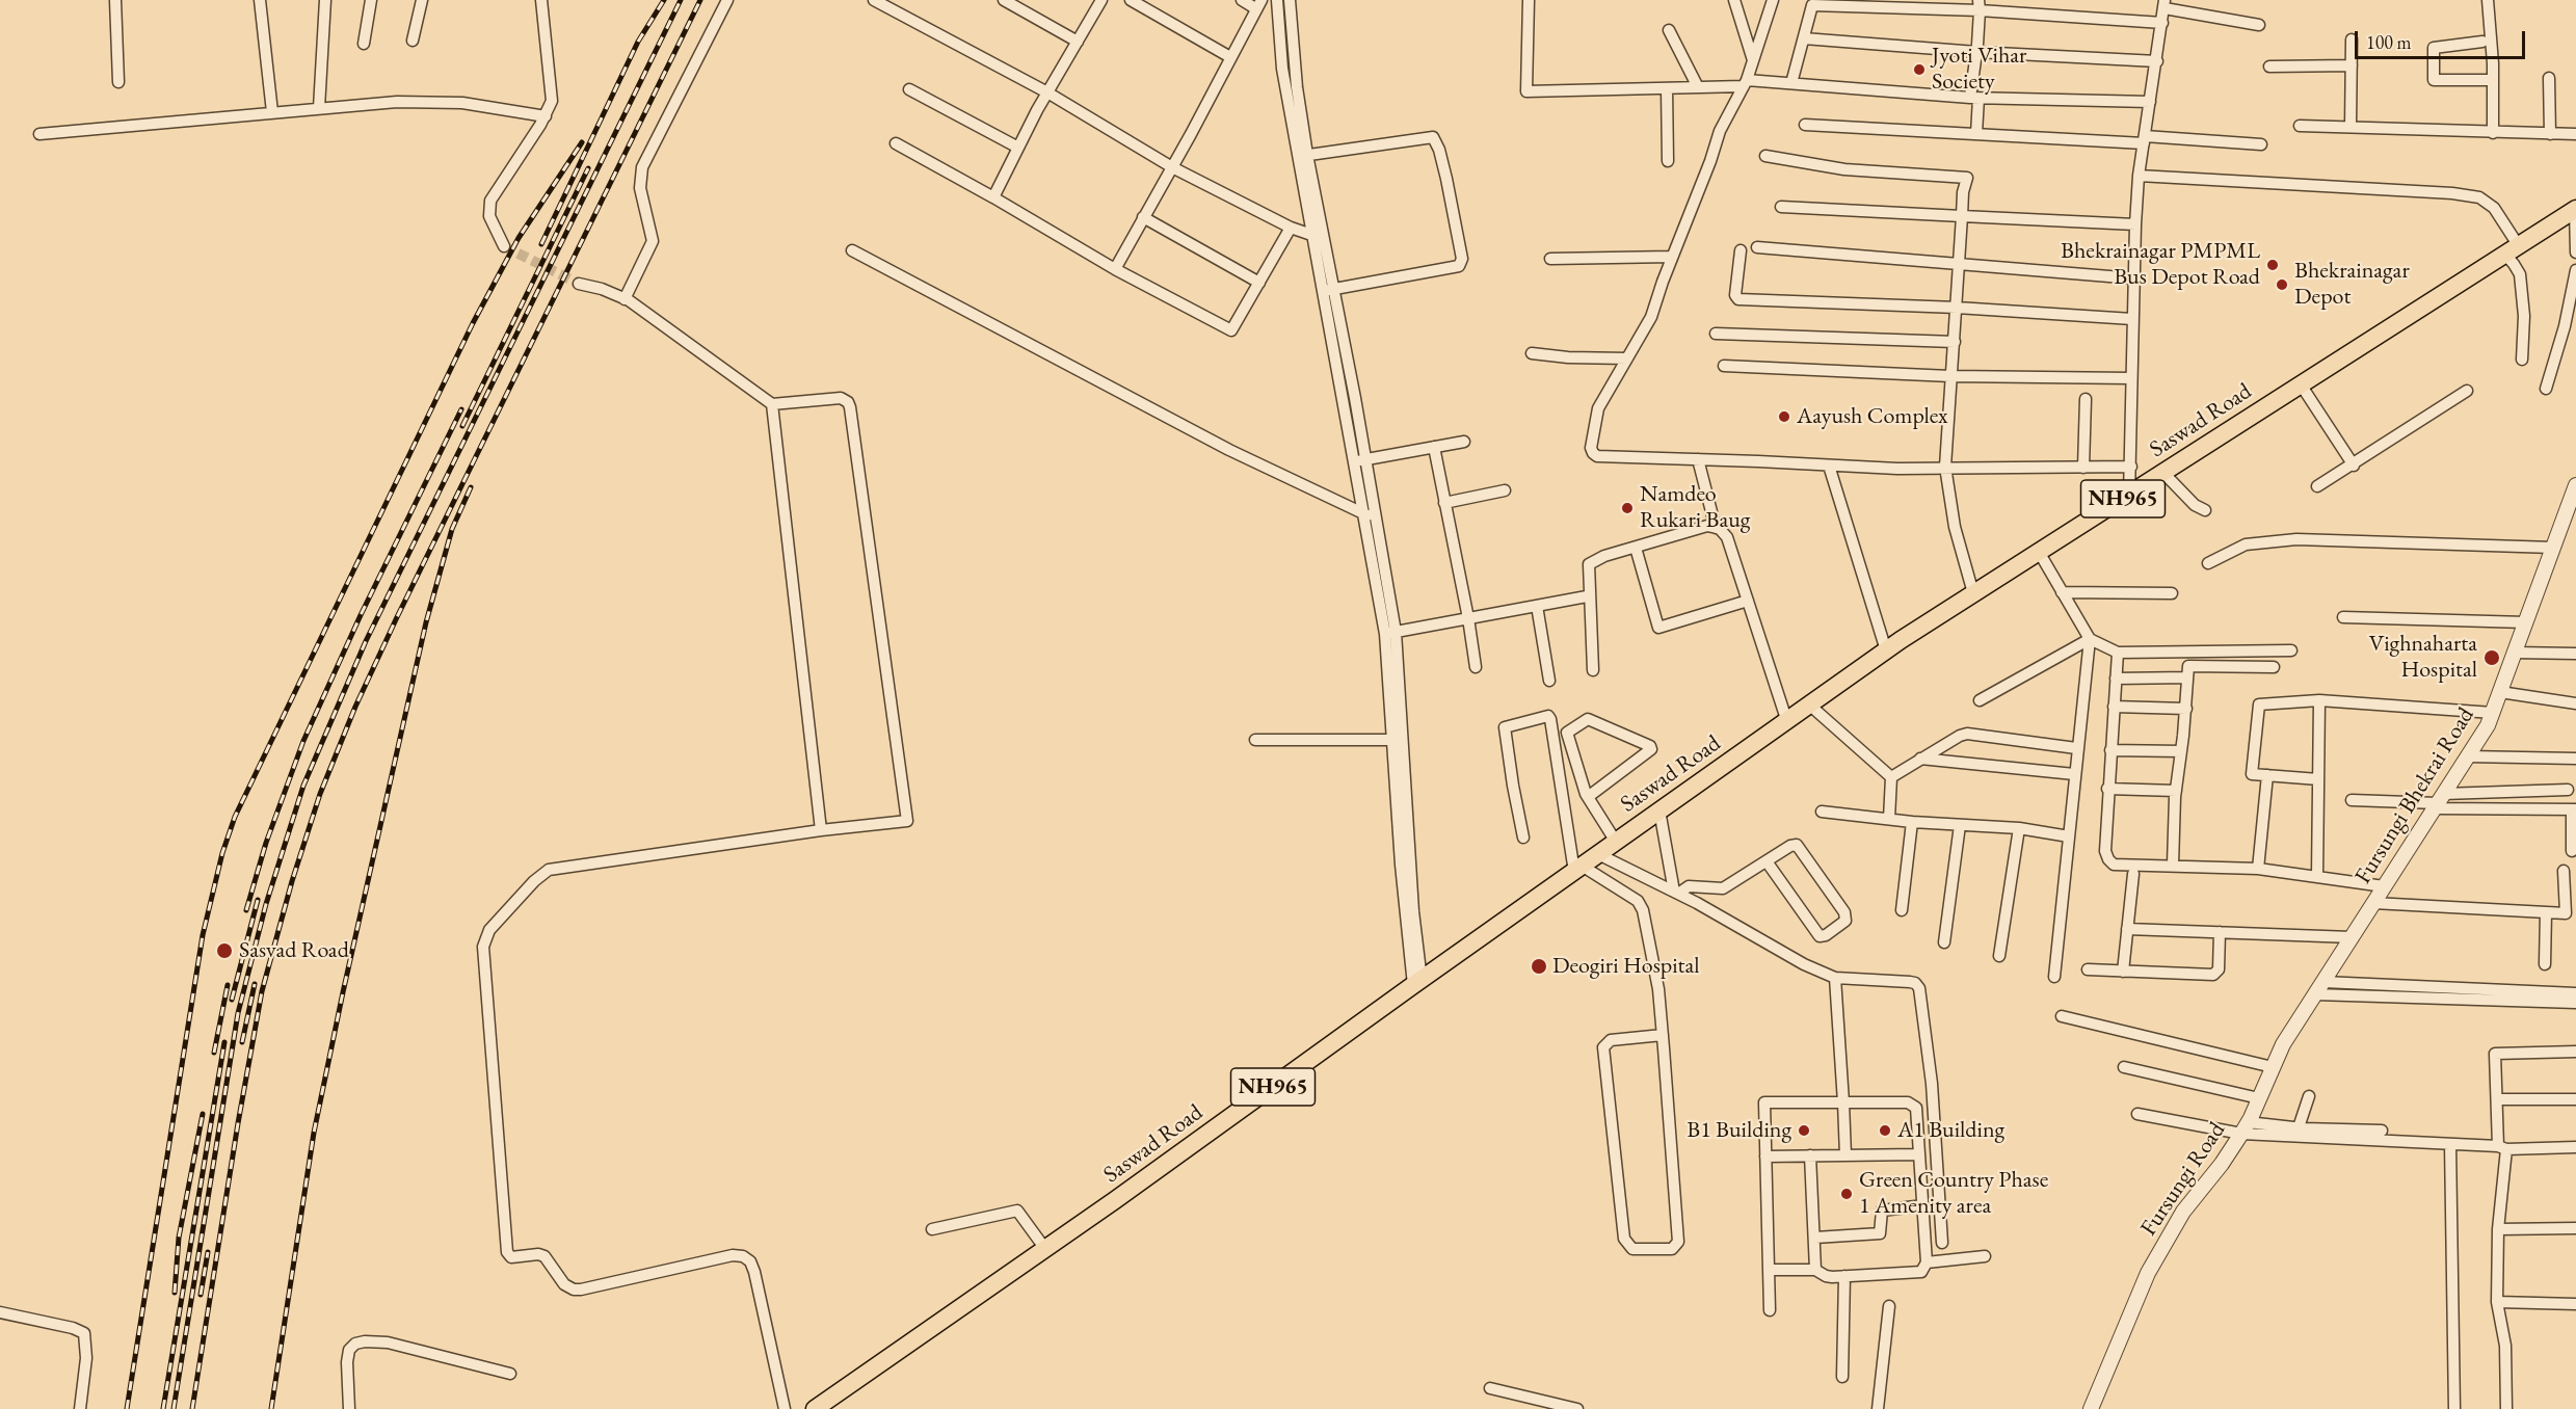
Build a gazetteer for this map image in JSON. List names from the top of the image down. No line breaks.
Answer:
{"streets":{"highway":["Saswad Road","NH965"],"street":["Fursungi Bhekrai Road","Fursungi Road"]},"crossings":[["Fursungi Bhekrai Road","Fursungi Road"]],"places":["Jyoti Vihar Society","Bhekrainagar PMPML Bus Depot Road","Bhekrainagar Depot","Aayush Complex","Namdeo Rukari Baug","Vighnaharta Hospital","Sasvad Road","Deogiri Hospital","B1 Building","A1 Building","Green Country Phase 1 Amenity area"],"scale_bar":"100 m"}
